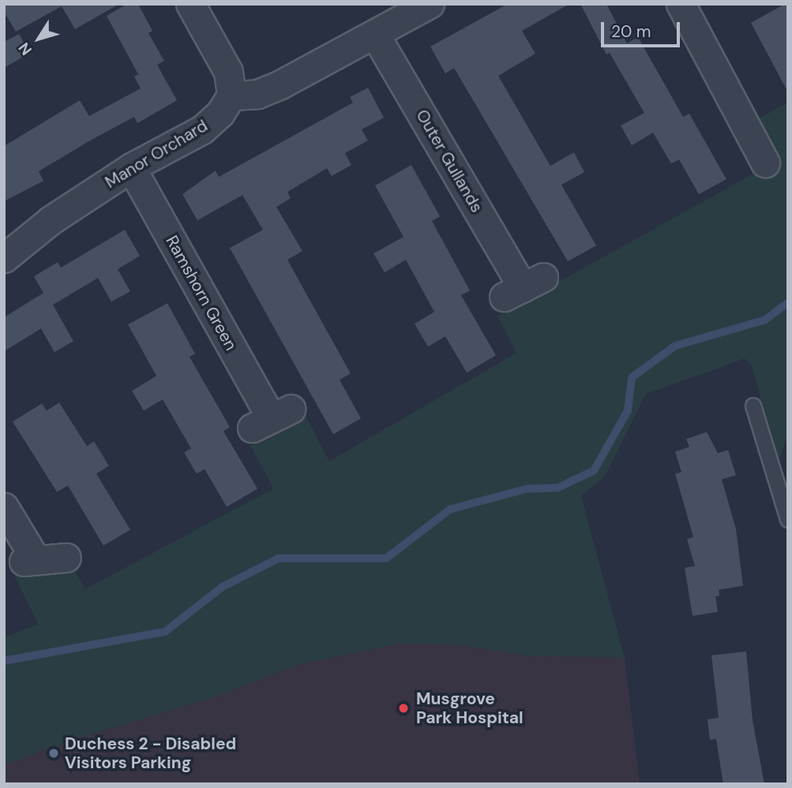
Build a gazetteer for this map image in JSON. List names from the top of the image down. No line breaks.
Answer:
{"streets":{"street":["Manor Orchard","Outer Gullands","Ramshorn Green"]},"crossings":[["Manor Orchard","Ramshorn Green"]],"places":["Musgrove Park Hospital","Duchess 2 - Disabled Visitors Parking"],"scale_bar":"20 m","north":"bottom left"}
